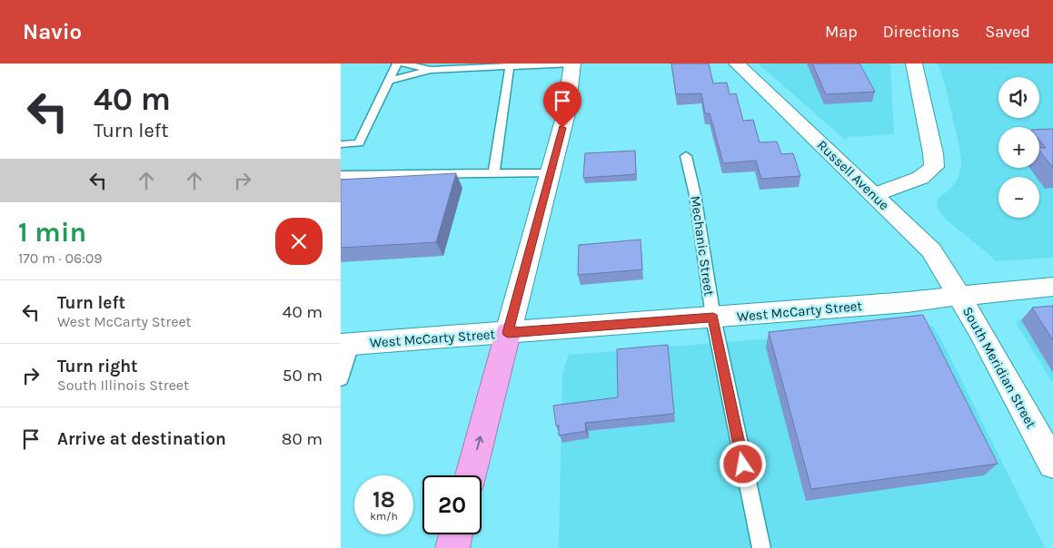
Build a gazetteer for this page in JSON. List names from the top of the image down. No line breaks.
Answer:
{"streets":{"main road":["Russell Avenue","West McCarty Street","South Meridian Street"],"lane":["Mechanic Street"]},"crossings":[["Russell Avenue","West McCarty Street"],["Russell Avenue","South Meridian Street"],["Mechanic Street","West McCarty Street"],["West McCarty Street","South Meridian Street"]],"page":{"header":"Navio","nav":["Map","Directions","Saved"],"turn":["40 m","Turn left"],"map_buttons":["+","−"],"heading":["1 min","170 m · 06:09"],"list":[{"name":"Turn left","note":"West McCarty Street","value":"40 m"},{"name":"Turn right","note":"South Illinois Street","value":"50 m"},{"name":"Arrive at destination","value":"80 m"}],"speed":"18 km/h","limit":"20"}}
